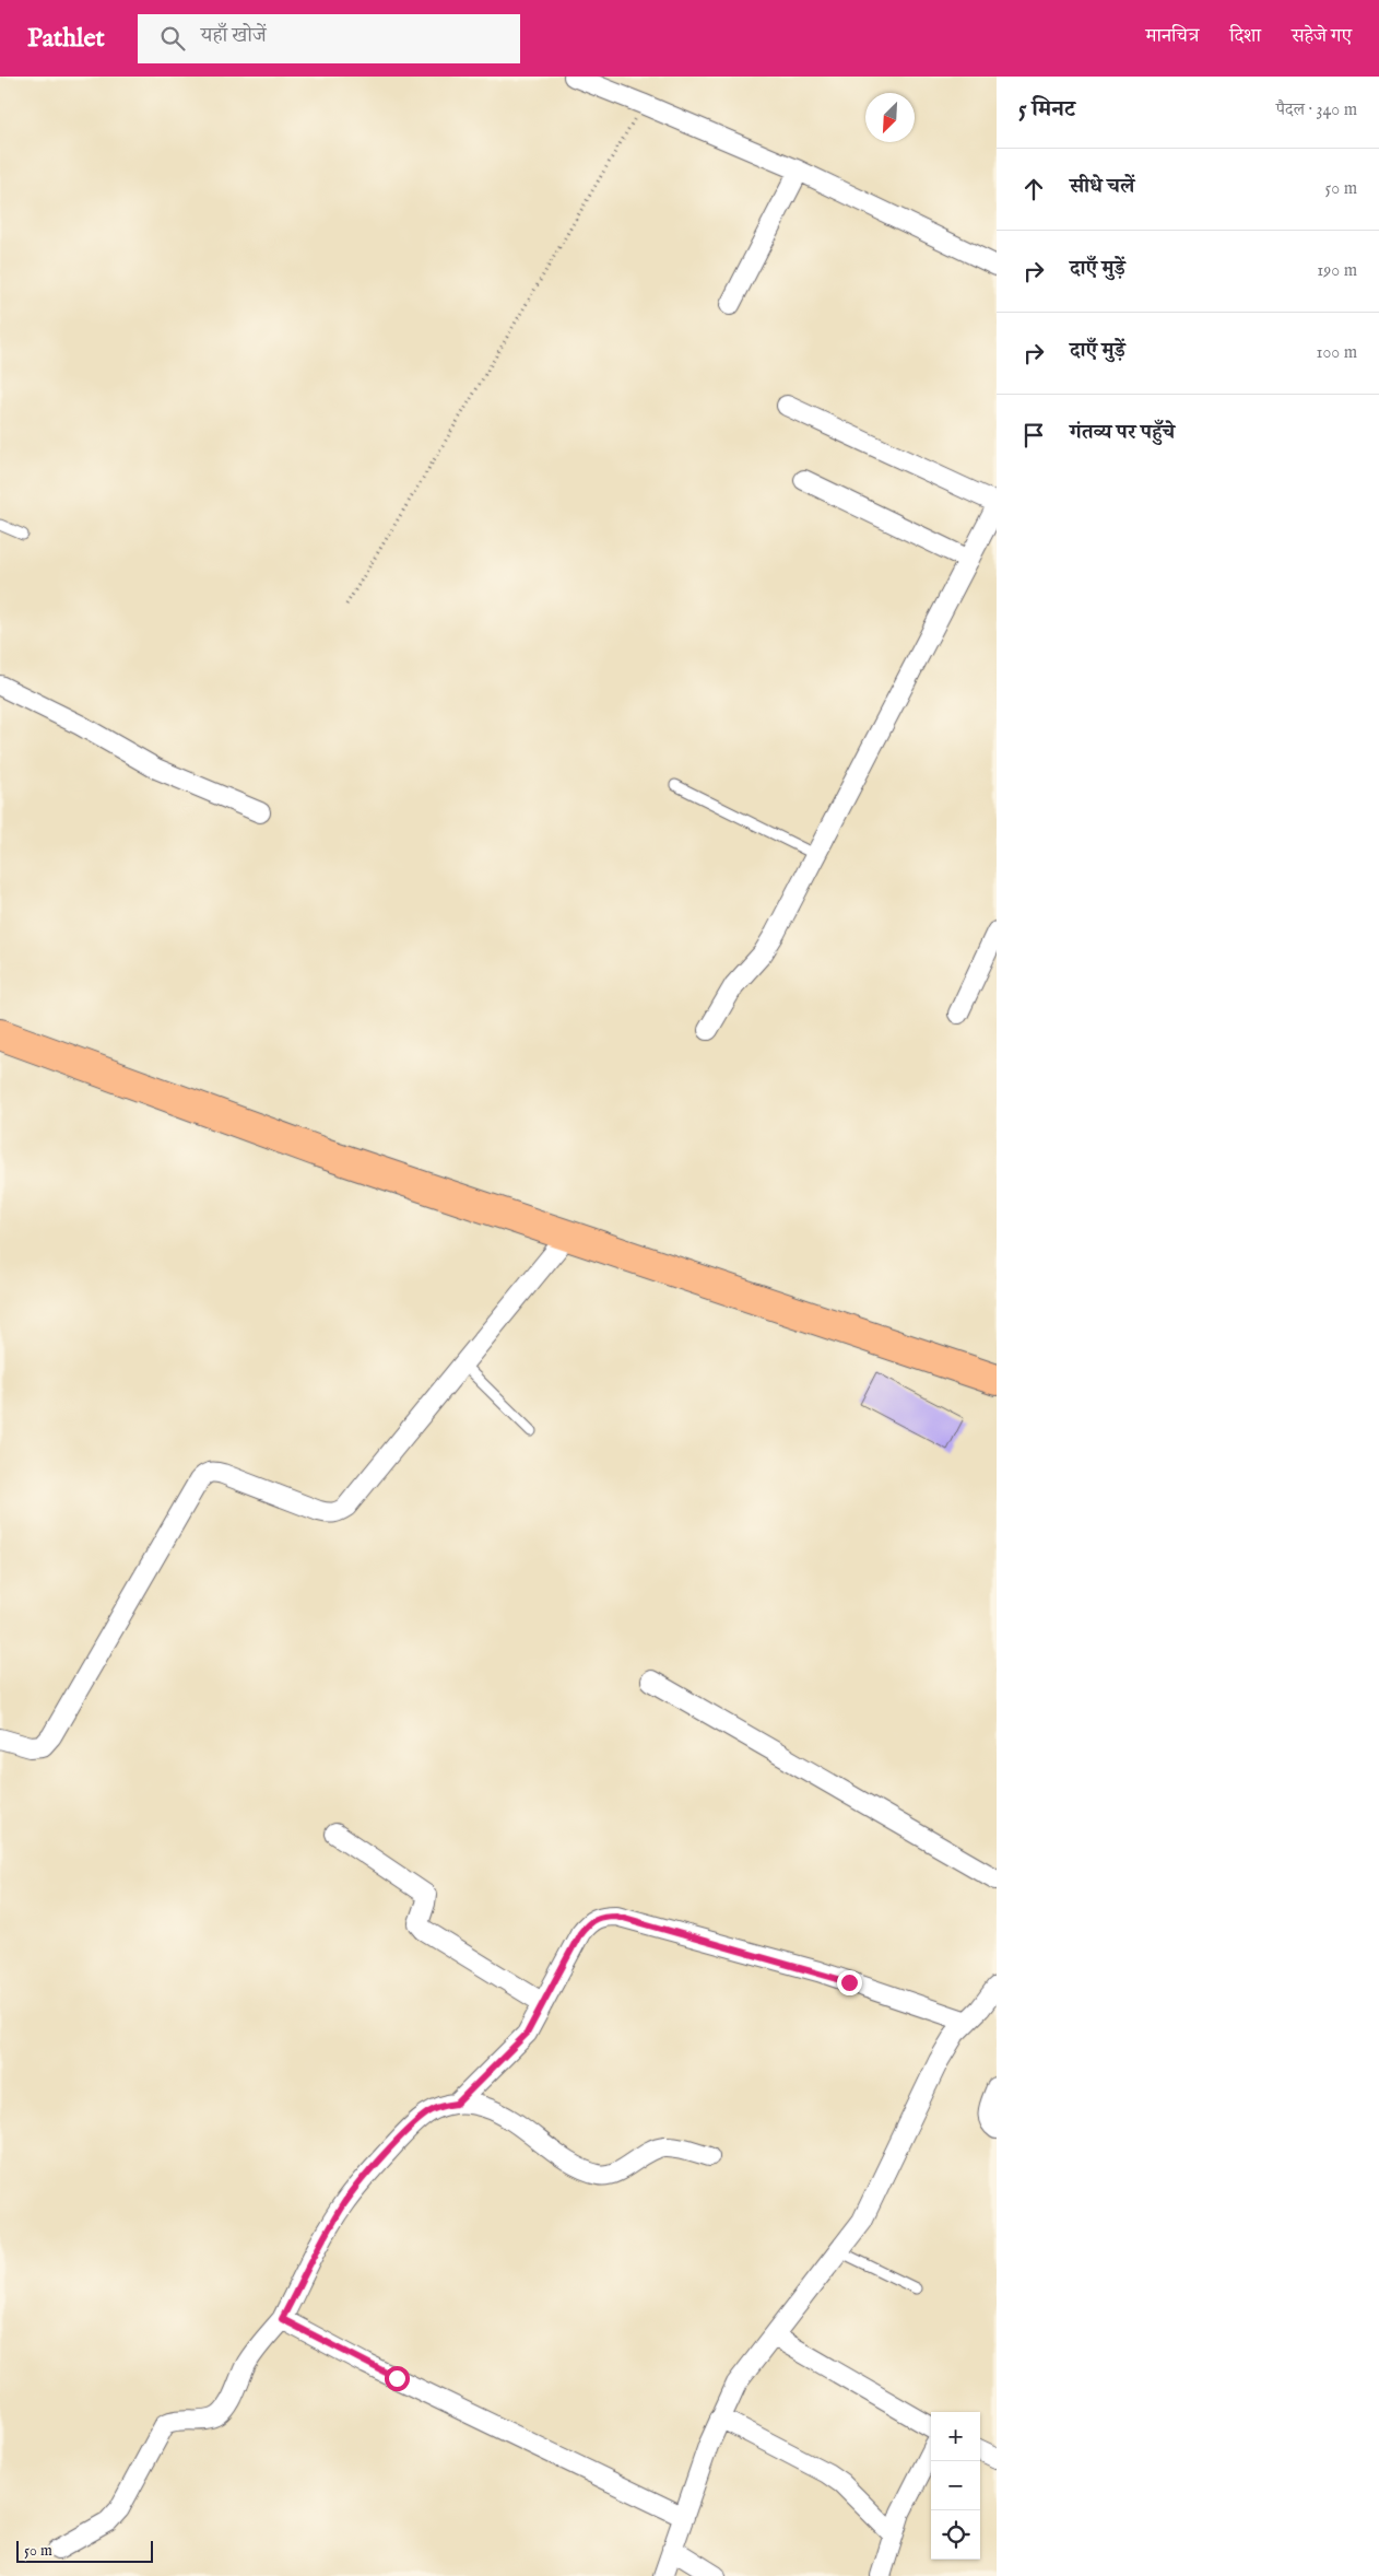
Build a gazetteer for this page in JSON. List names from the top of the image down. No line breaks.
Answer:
{"scale_bar":"50 m","north":"bottom left","page":{"header":"Pathlet","search":"यहाँ खोजें","nav":["मानचित्र","दिशा","सहेजे गए"],"heading":["5 मिनट","पैदल · 340 m"],"list":[["सीधे चलें","50 m"],["दाएँ मुड़ें","190 m"],["दाएँ मुड़ें","100 m"],"गंतव्य पर पहुँचे"],"map_buttons":["+","−"],"scale":"50 m"}}
